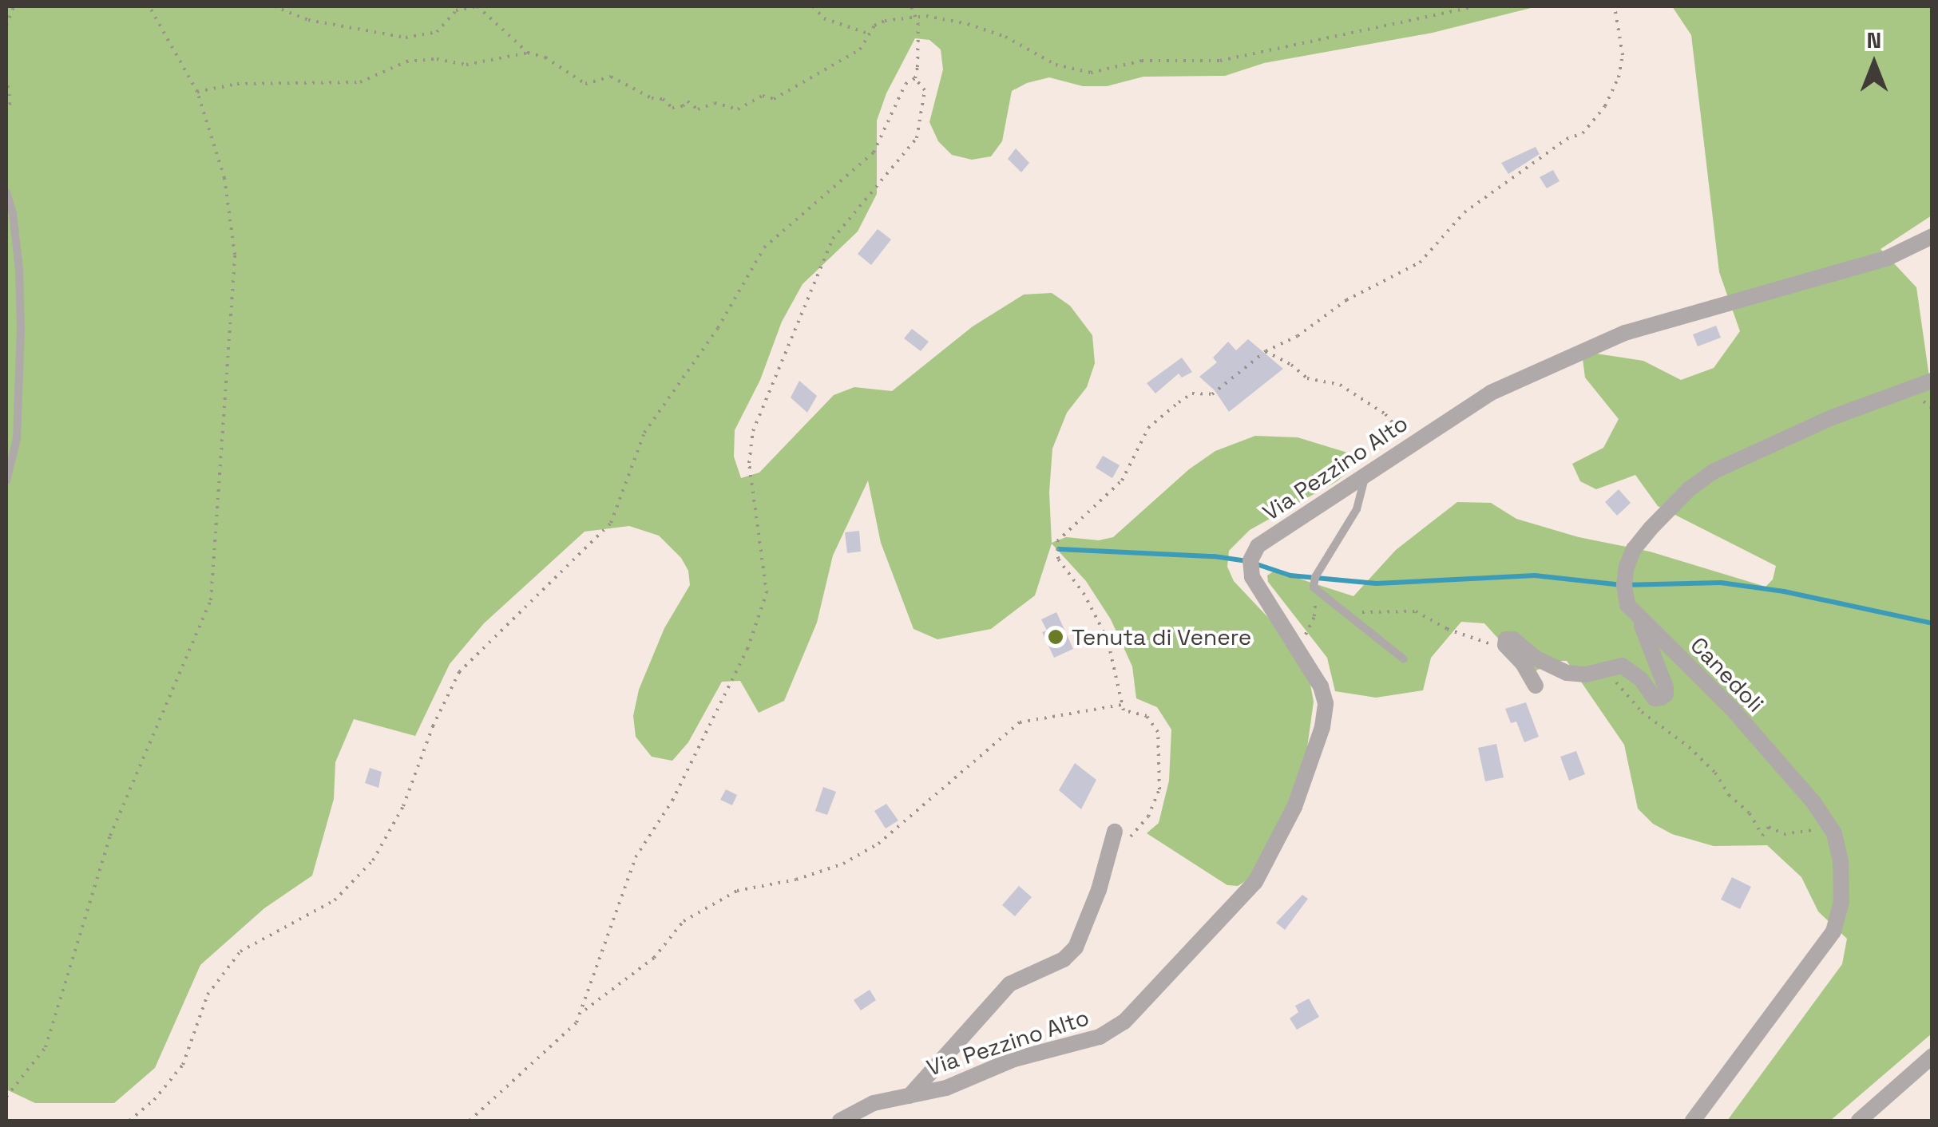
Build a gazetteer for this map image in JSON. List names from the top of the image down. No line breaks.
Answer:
{"streets":{"street":["Via Pezzino Alto","Canedoli"]},"places":["Tenuta di Venere"],"north":"top"}
